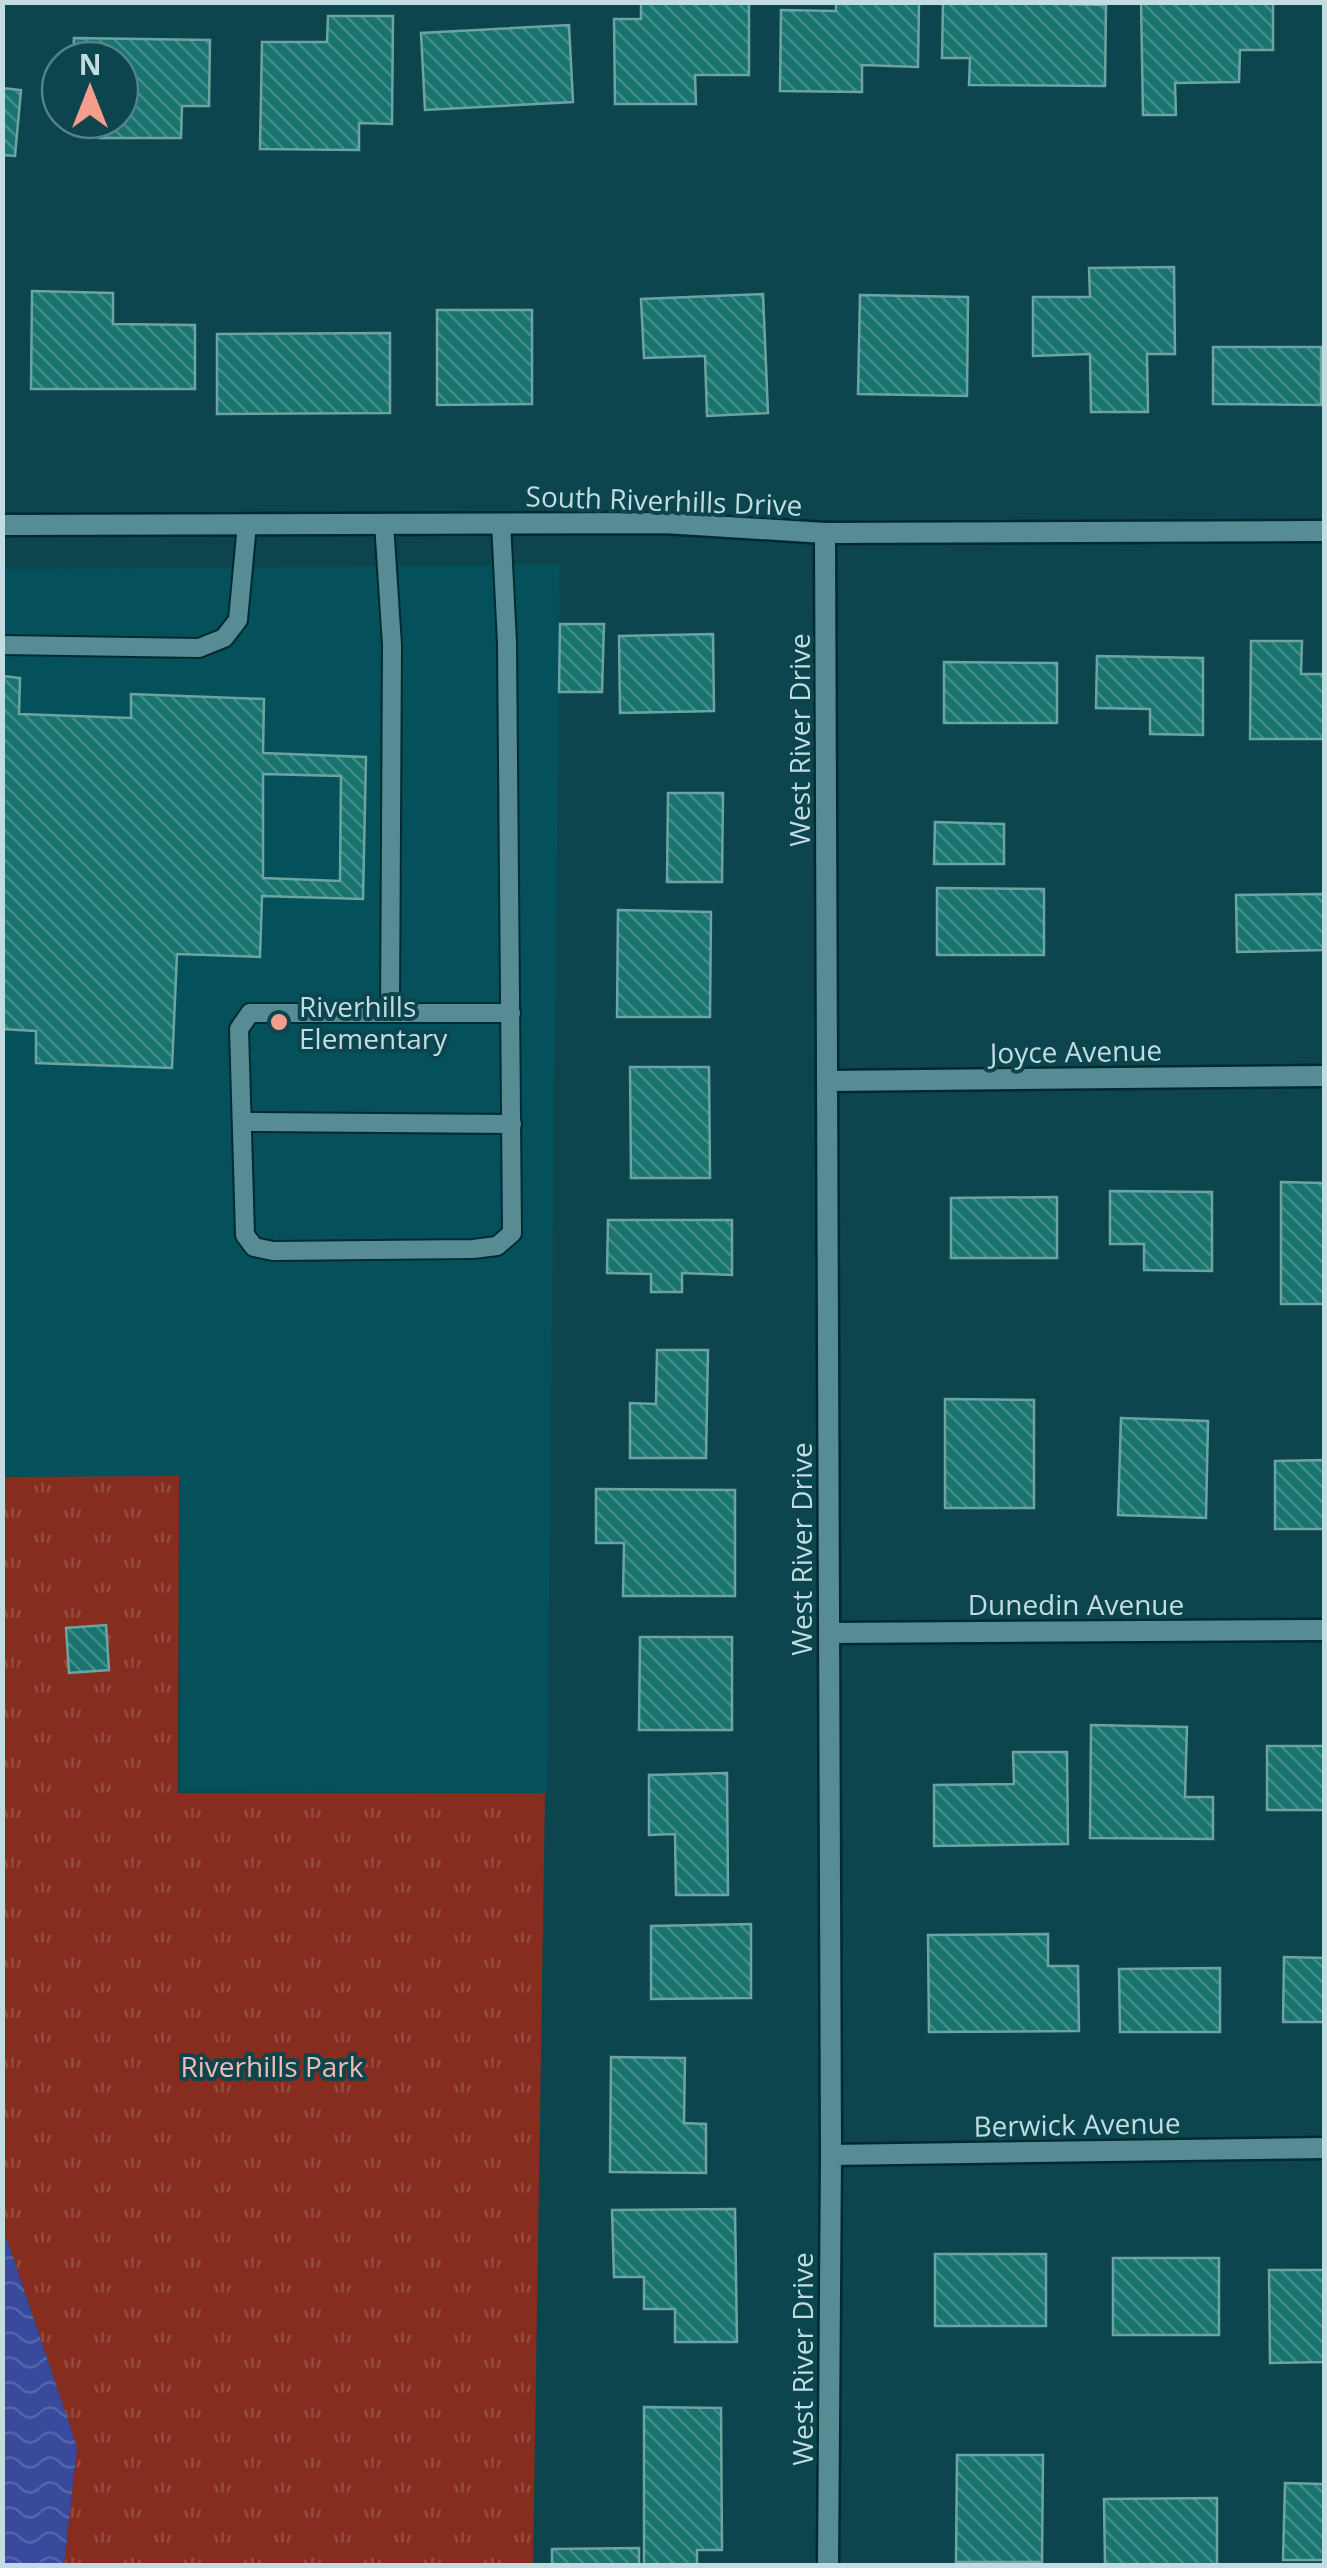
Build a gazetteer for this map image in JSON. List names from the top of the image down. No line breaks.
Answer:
{"streets":{"street":["South Riverhills Drive","West River Drive","Joyce Avenue","Dunedin Avenue","Berwick Avenue"]},"crossings":[["South Riverhills Drive","West River Drive"],["West River Drive","Joyce Avenue"],["West River Drive","Dunedin Avenue"],["West River Drive","Berwick Avenue"]],"parks":["Riverhills Park"],"places":["Riverhills Elementary"],"north":"top"}
